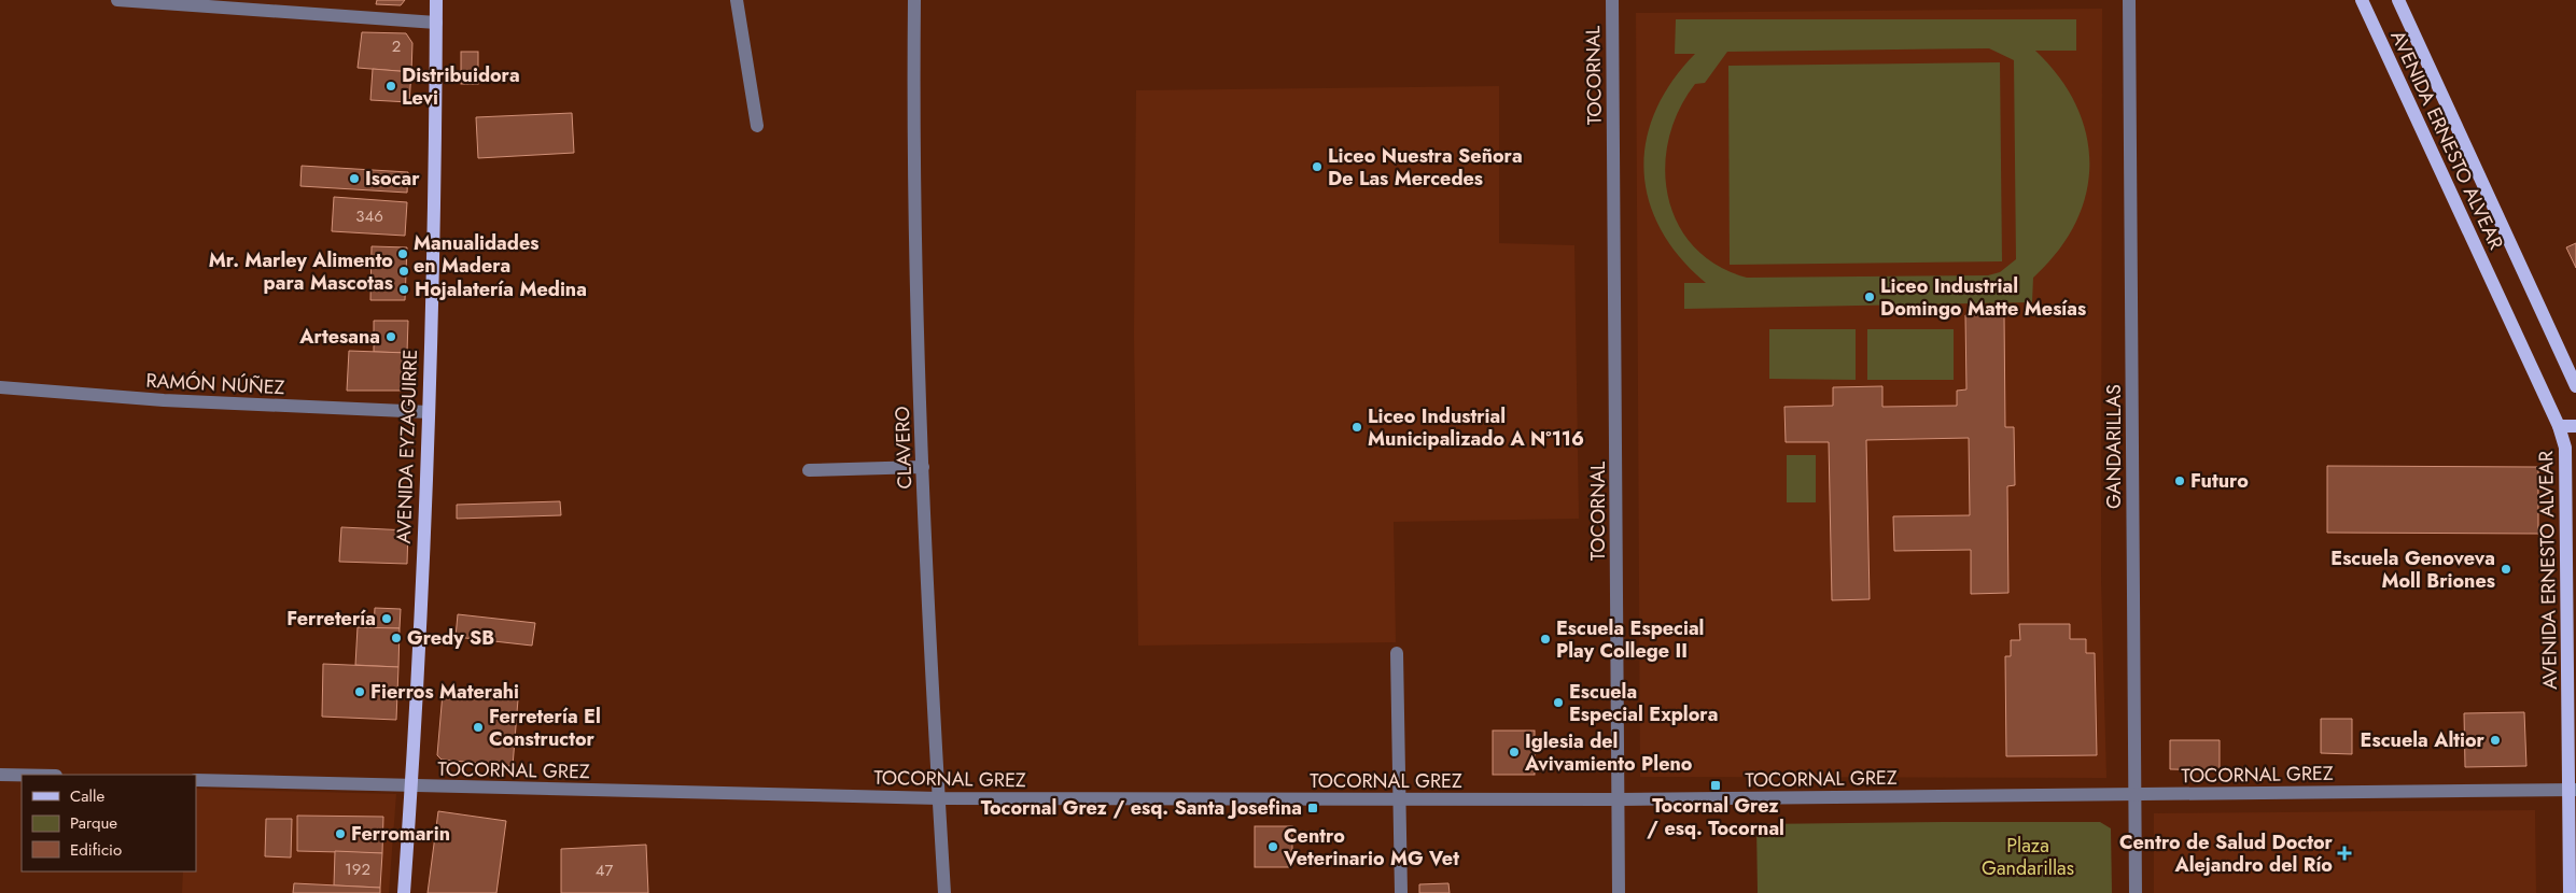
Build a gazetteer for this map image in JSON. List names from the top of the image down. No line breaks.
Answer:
{"streets":{"main road":["AVENIDA ERNESTO ALVEAR","AVENIDA EYZAGUIRRE"],"street":["TOCORNAL","RAMÓN NÚÑEZ","GANDARILLAS","CLAVERO","TOCORNAL GREZ"]},"crossings":[["TOCORNAL","TOCORNAL GREZ"],["AVENIDA ERNESTO ALVEAR","TOCORNAL GREZ"],["RAMÓN NÚÑEZ","AVENIDA EYZAGUIRRE"],["AVENIDA EYZAGUIRRE","TOCORNAL GREZ"],["GANDARILLAS","TOCORNAL GREZ"],["CLAVERO","TOCORNAL GREZ"]],"parks":["Plaza Gandarillas"],"places":{"other":["Distribuidora Levi","Liceo Nuestra Señora De Las Mercedes","Isocar","Manualidades en Madera","Mr. Marley Alimento para Mascotas","Hojalatería Medina","Liceo Industrial Domingo Matte Mesías","Artesana","Liceo Industrial Municipalizado A N°116","Futuro","Escuela Genoveva Moll Briones","Ferretería","Gredy SB","Escuela Especial Play College II","Fierros Materahi","Escuela Especial Explora","Ferretería El Constructor","Escuela Altior","Iglesia del Avivamiento Pleno","Ferromarin","Centro Veterinario MG Vet"],"transit":["Tocornal Grez / esq. Tocornal","Tocornal Grez / esq. Santa Josefina"],"health":["Centro de Salud Doctor Alejandro del Río"]},"house_numbers":["2","346","192","47"],"legend":["Calle","Parque","Edificio"]}
